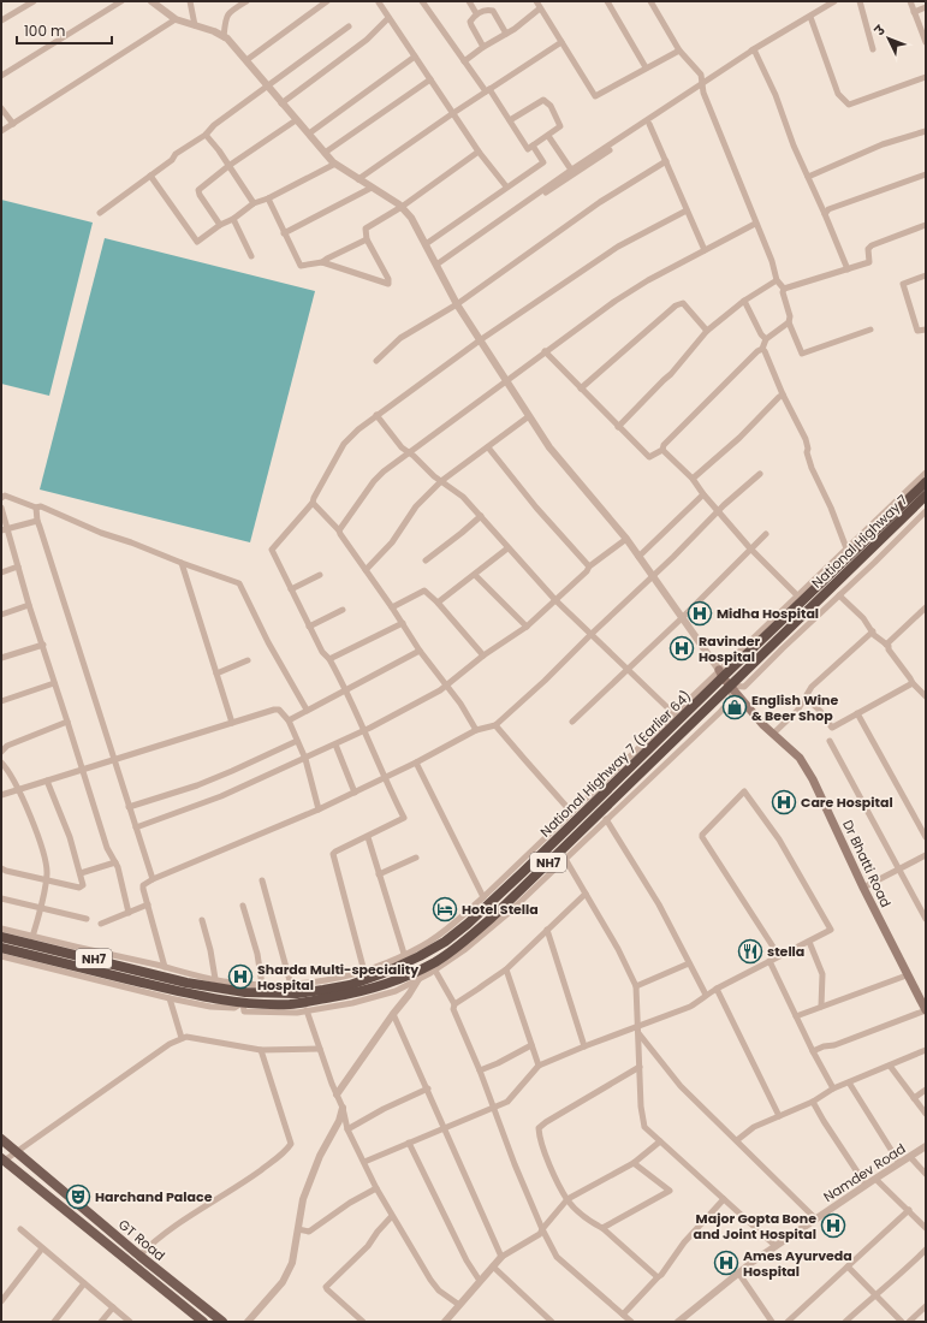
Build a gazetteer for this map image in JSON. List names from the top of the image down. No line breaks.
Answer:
{"streets":{"highway":["National Highway 7","National Highway 7 (Earlier 64)","NH7"],"main road":["Dr Bhatti Road","GT Road"],"street":["Namdev Road"]},"crossings":[["National Highway 7","Dr Bhatti Road"],["National Highway 7 (Earlier 64)","Dr Bhatti Road"]],"places":{"hospital":["Midha Hospital","Ravinder Hospital","Care Hospital","Sharda Multi-speciality Hospital","Major Gopta Bone and Joint Hospital","Ames Ayurveda Hospital"],"shop":["English Wine & Beer Shop"],"hotel":["Hotel Stella"],"restaurant":["stella"],"theatre":["Harchand Palace"]},"scale_bar":"100 m","north":"top left"}
